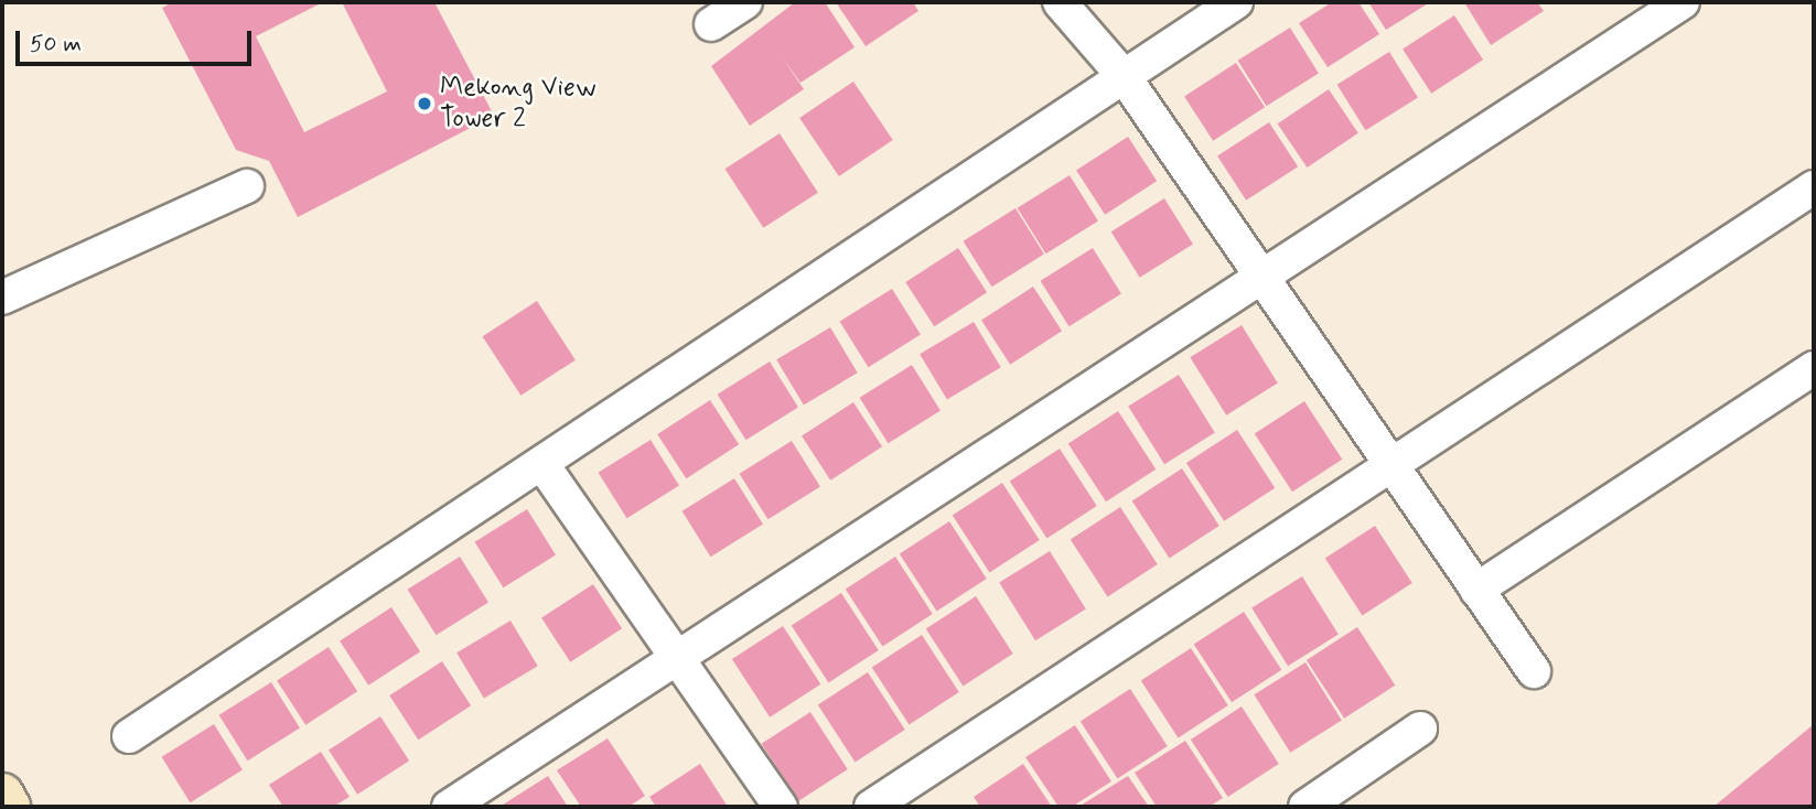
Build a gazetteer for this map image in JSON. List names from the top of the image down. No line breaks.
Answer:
{"places":["Mekong View Tower 2"],"scale_bar":"50 m"}
